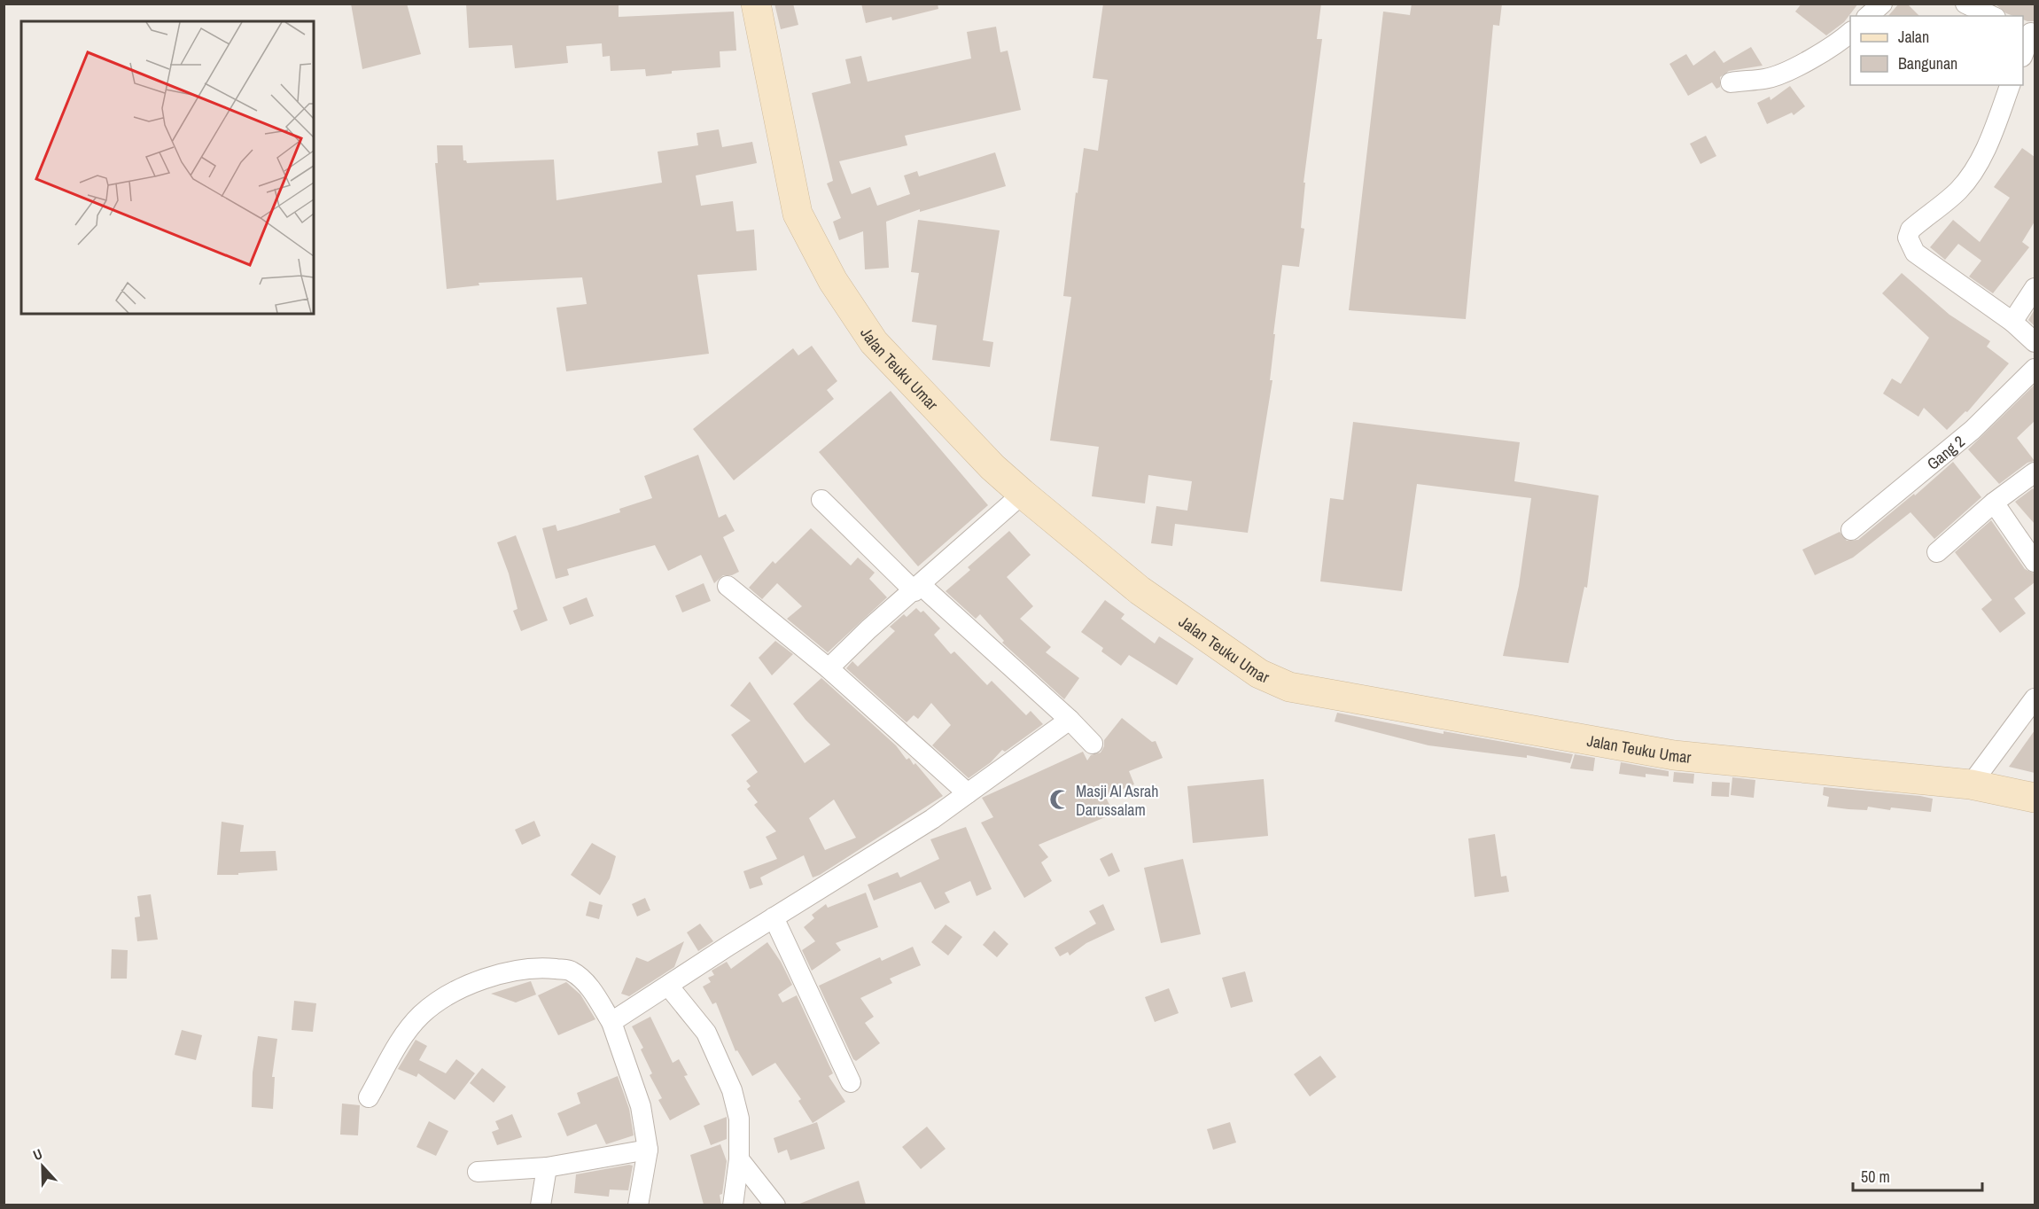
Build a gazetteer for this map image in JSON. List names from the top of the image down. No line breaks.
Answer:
{"streets":{"main road":["Jalan Teuku Umar"],"street":["Gang 2"]},"places":{"mosque":["Masji Al Asrah Darussalam"]},"legend":["Jalan","Bangunan"],"scale_bar":"50 m","north":"top"}
